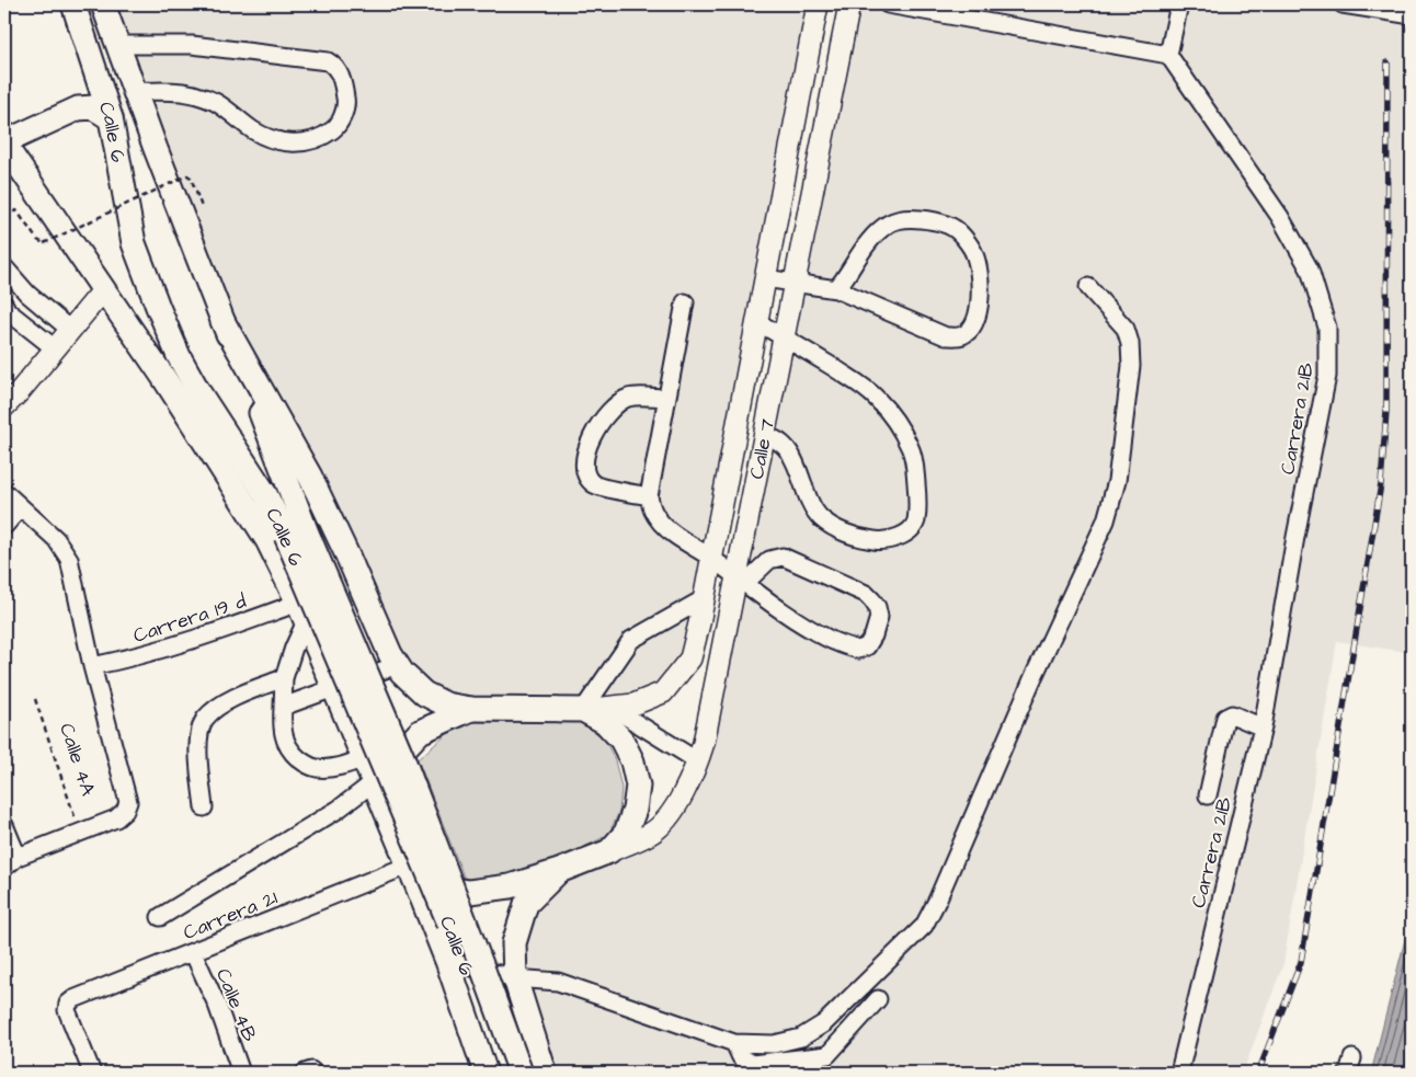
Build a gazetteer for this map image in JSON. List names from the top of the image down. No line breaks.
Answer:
{"streets":{"highway":["Calle 6"],"main road":["Calle 7"],"street":["Carrera 21B","Carrera 19 d","Carrera 21","Calle 4B"],"path":["Calle 4A"]},"crossings":[["Carrera 21","Calle 4B"]]}
